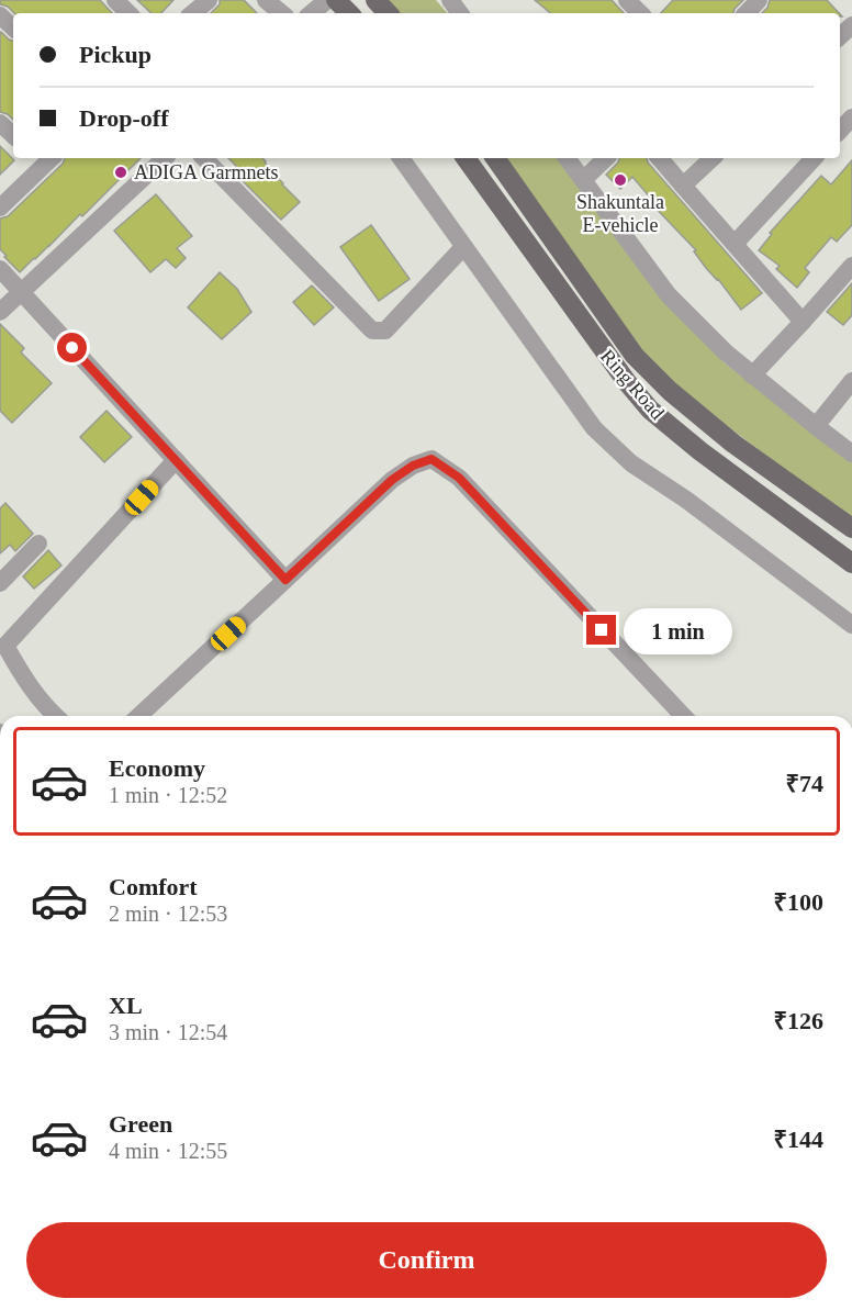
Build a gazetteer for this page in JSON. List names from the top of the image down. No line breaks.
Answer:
{"streets":{"main road":["Ring Road"]},"places":["ADIGA Garmnets","Shakuntala E-vehicle"],"page":{"banner":["Pickup","Drop-off"],"bubble":"1 min","list":[{"name":"Economy","note":"1 min · 12:52","value":"₹74"},{"name":"Comfort","note":"2 min · 12:53","value":"₹100"},{"name":"XL","note":"3 min · 12:54","value":"₹126"},{"name":"Green","note":"4 min · 12:55","value":"₹144"}],"buttons":"Confirm"}}
